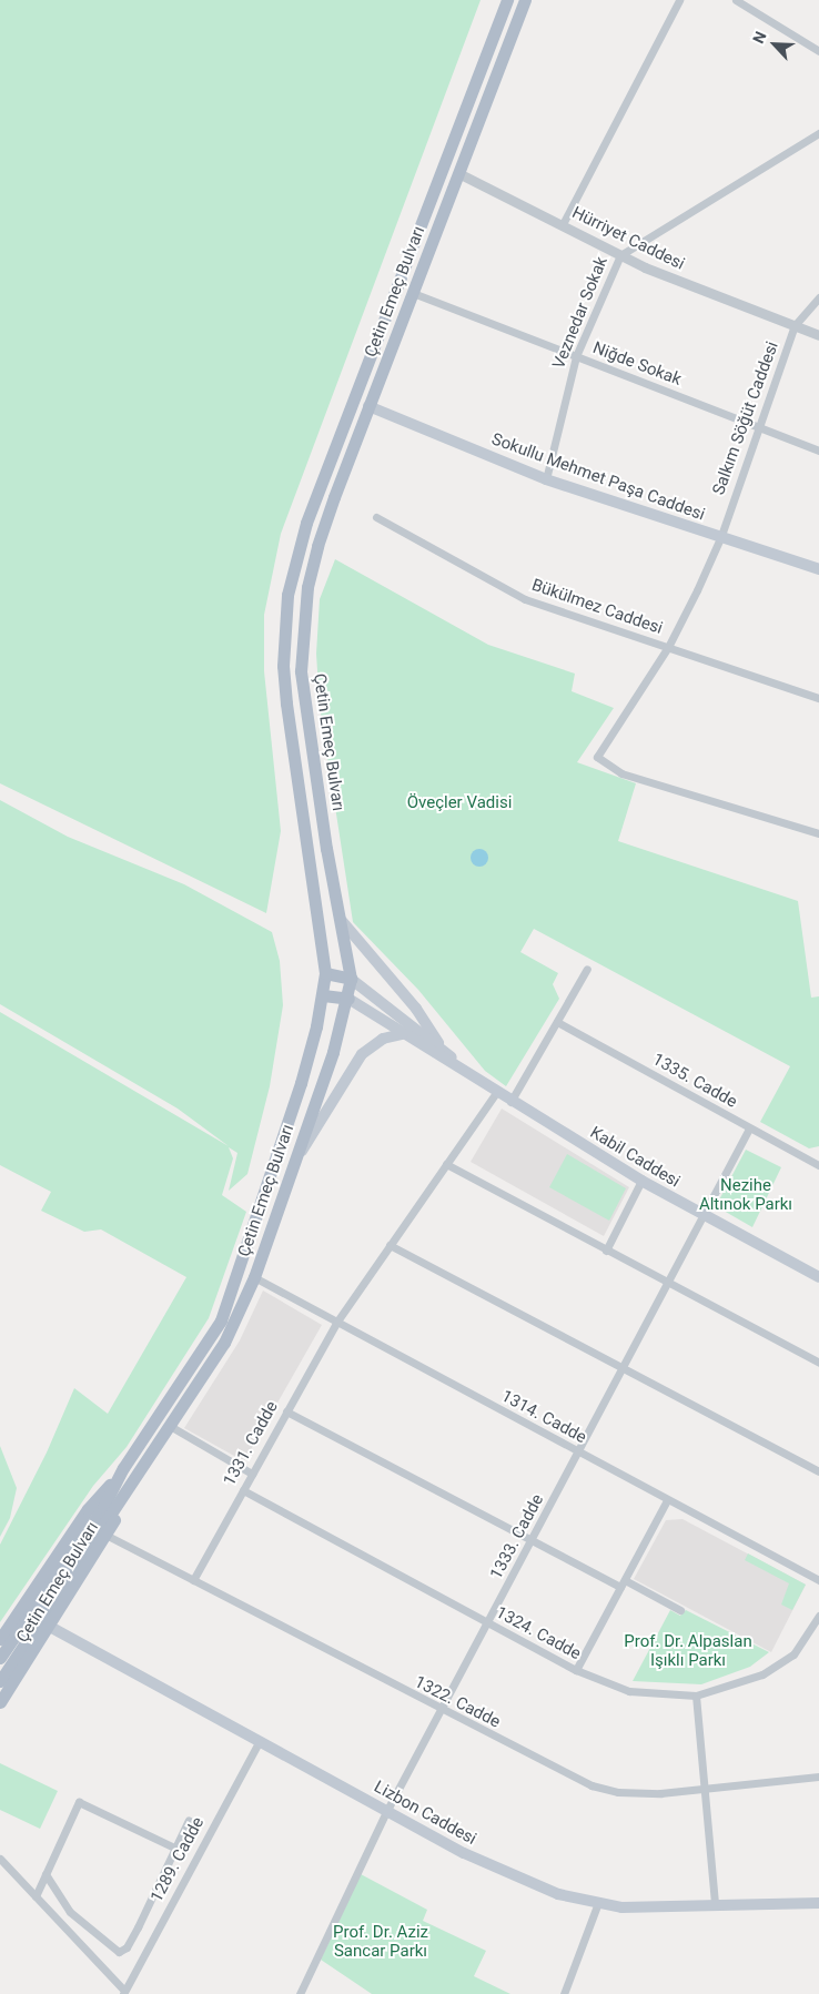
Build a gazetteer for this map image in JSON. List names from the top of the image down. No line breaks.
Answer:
{"streets":{"main road":["Çetin Emeç Bulvarı","Sokullu Mehmet Paşa Caddesi","Kabil Caddesi","Lizbon Caddesi"],"street":["Hürriyet Caddesi","Veznedar Sokak","Niğde Sokak","Salkım Söğüt Caddesi","Bükülmez Caddesi","1335. Cadde","1314. Cadde","1331. Cadde","1333. Cadde","1324. Cadde","1322. Cadde","1289. Cadde"]},"crossings":[["Hürriyet Caddesi","Çetin Emeç Bulvarı"],["Hürriyet Caddesi","Veznedar Sokak"],["Hürriyet Caddesi","Salkım Söğüt Caddesi"],["Çetin Emeç Bulvarı","Niğde Sokak"],["Çetin Emeç Bulvarı","Sokullu Mehmet Paşa Caddesi"],["Çetin Emeç Bulvarı","Kabil Caddesi"],["Çetin Emeç Bulvarı","1314. Cadde"],["Çetin Emeç Bulvarı","1322. Cadde"],["Çetin Emeç Bulvarı","Lizbon Caddesi"],["Veznedar Sokak","Niğde Sokak"],["Veznedar Sokak","Sokullu Mehmet Paşa Caddesi"],["Niğde Sokak","Salkım Söğüt Caddesi"],["Salkım Söğüt Caddesi","Sokullu Mehmet Paşa Caddesi"],["Salkım Söğüt Caddesi","Bükülmez Caddesi"],["1335. Cadde","1333. Cadde"],["Kabil Caddesi","1331. Cadde"],["Kabil Caddesi","1333. Cadde"],["1314. Cadde","1331. Cadde"],["1314. Cadde","1333. Cadde"],["1331. Cadde","1324. Cadde"],["1331. Cadde","1322. Cadde"],["1333. Cadde","1324. Cadde"],["1333. Cadde","1322. Cadde"],["1333. Cadde","Lizbon Caddesi"],["Lizbon Caddesi","1289. Cadde"]],"parks":["Öveçler Vadisi","Nezihe Altınok Parkı","Prof. Dr. Alpaslan Işıklı Parkı","Prof. Dr. Aziz Sancar Parkı"],"north":"top left"}
